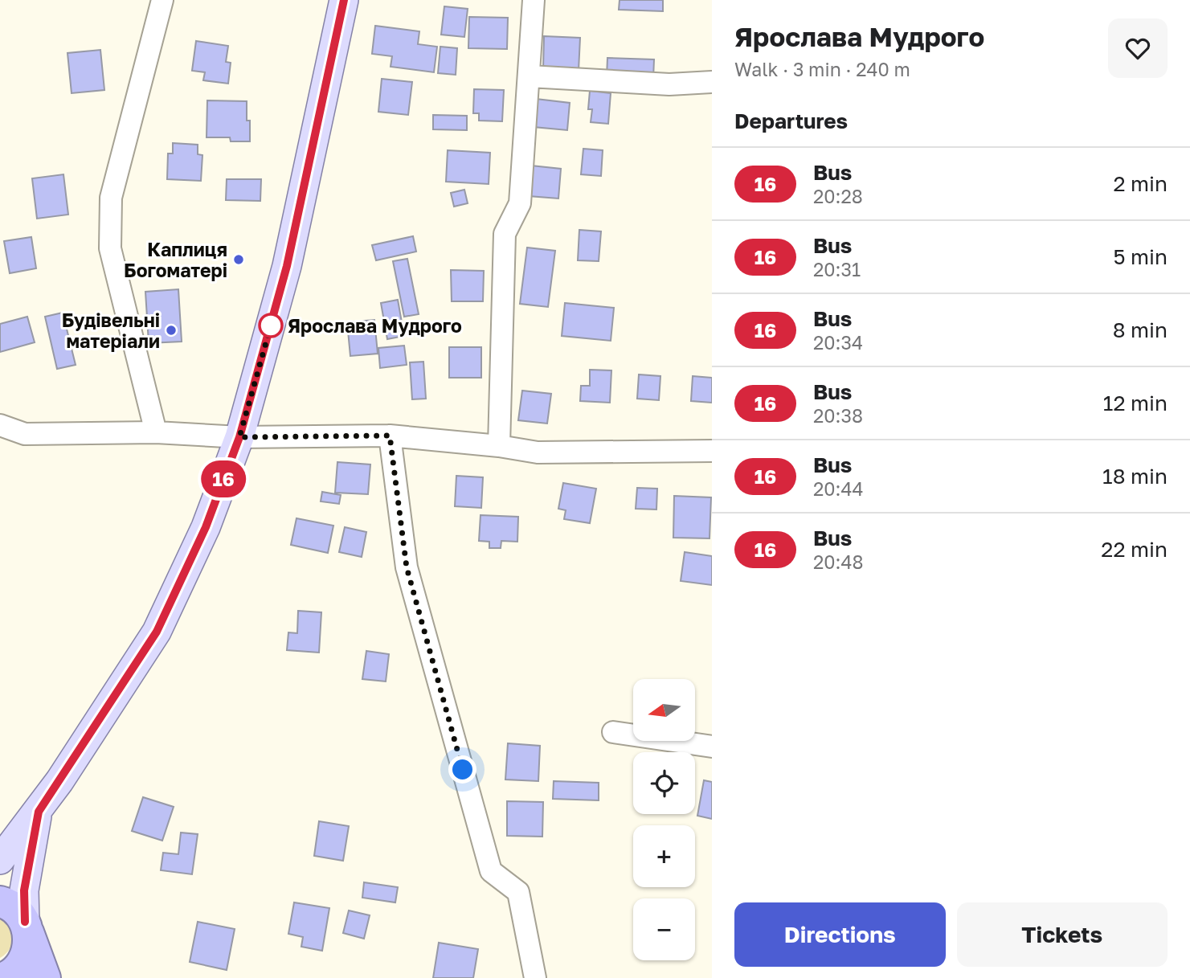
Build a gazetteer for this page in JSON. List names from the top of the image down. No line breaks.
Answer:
{"places":["Каплиця Богоматері","Ярослава Мудрого","Будівельні матеріали"],"lines":["bus line 16"],"north":"left","page":{"on_map":"16","heading":[["Ярослава Мудрого","Walk · 3 min · 240 m"],"Departures"],"list":[{"mark":"16","name":"Bus","note":"20:28","value":"2 min"},{"mark":"16","name":"Bus","note":"20:31","value":"5 min"},{"mark":"16","name":"Bus","note":"20:34","value":"8 min"},{"mark":"16","name":"Bus","note":"20:38","value":"12 min"},{"mark":"16","name":"Bus","note":"20:44","value":"18 min"},{"mark":"16","name":"Bus","note":"20:48","value":"22 min"}],"map_buttons":["+","−"],"buttons":["Directions","Tickets"]}}
